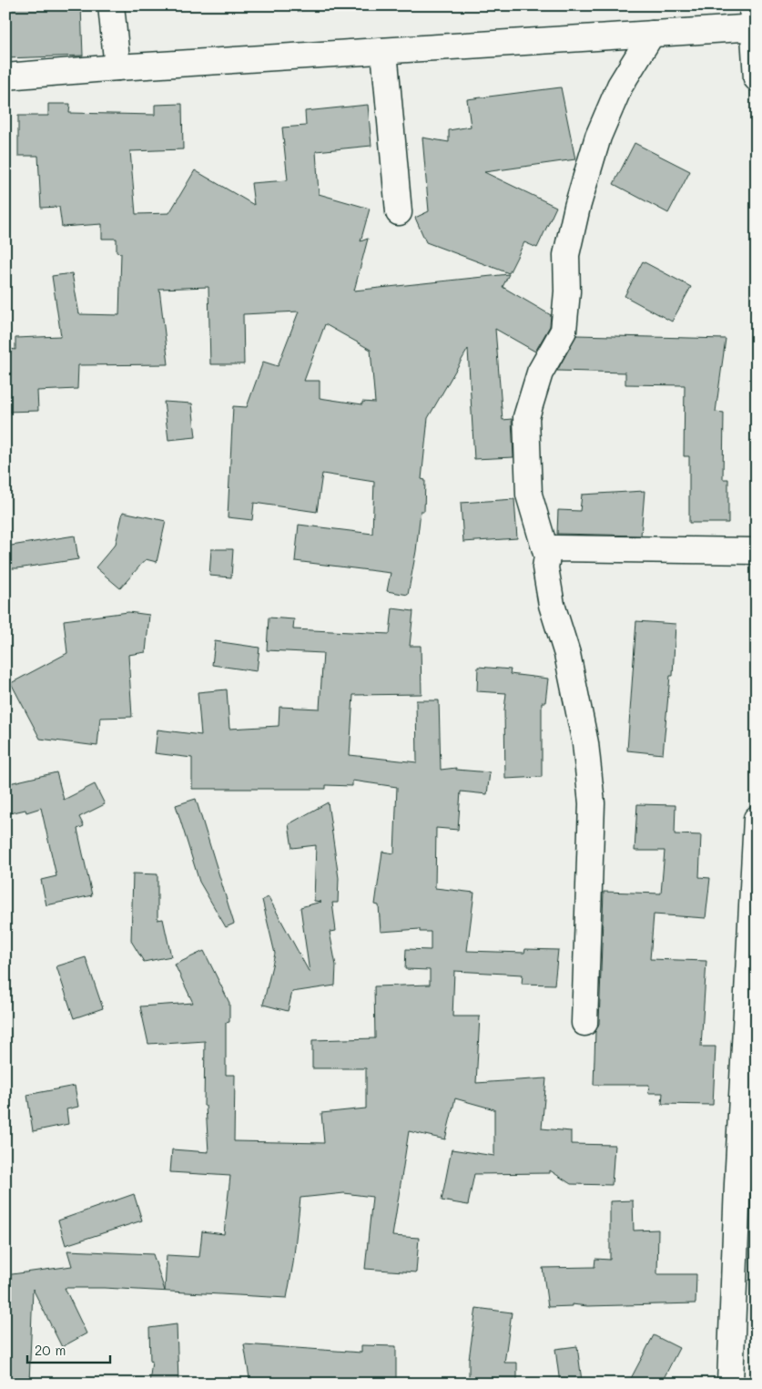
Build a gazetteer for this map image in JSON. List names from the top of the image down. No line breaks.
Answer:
{"scale_bar":"20 m"}
